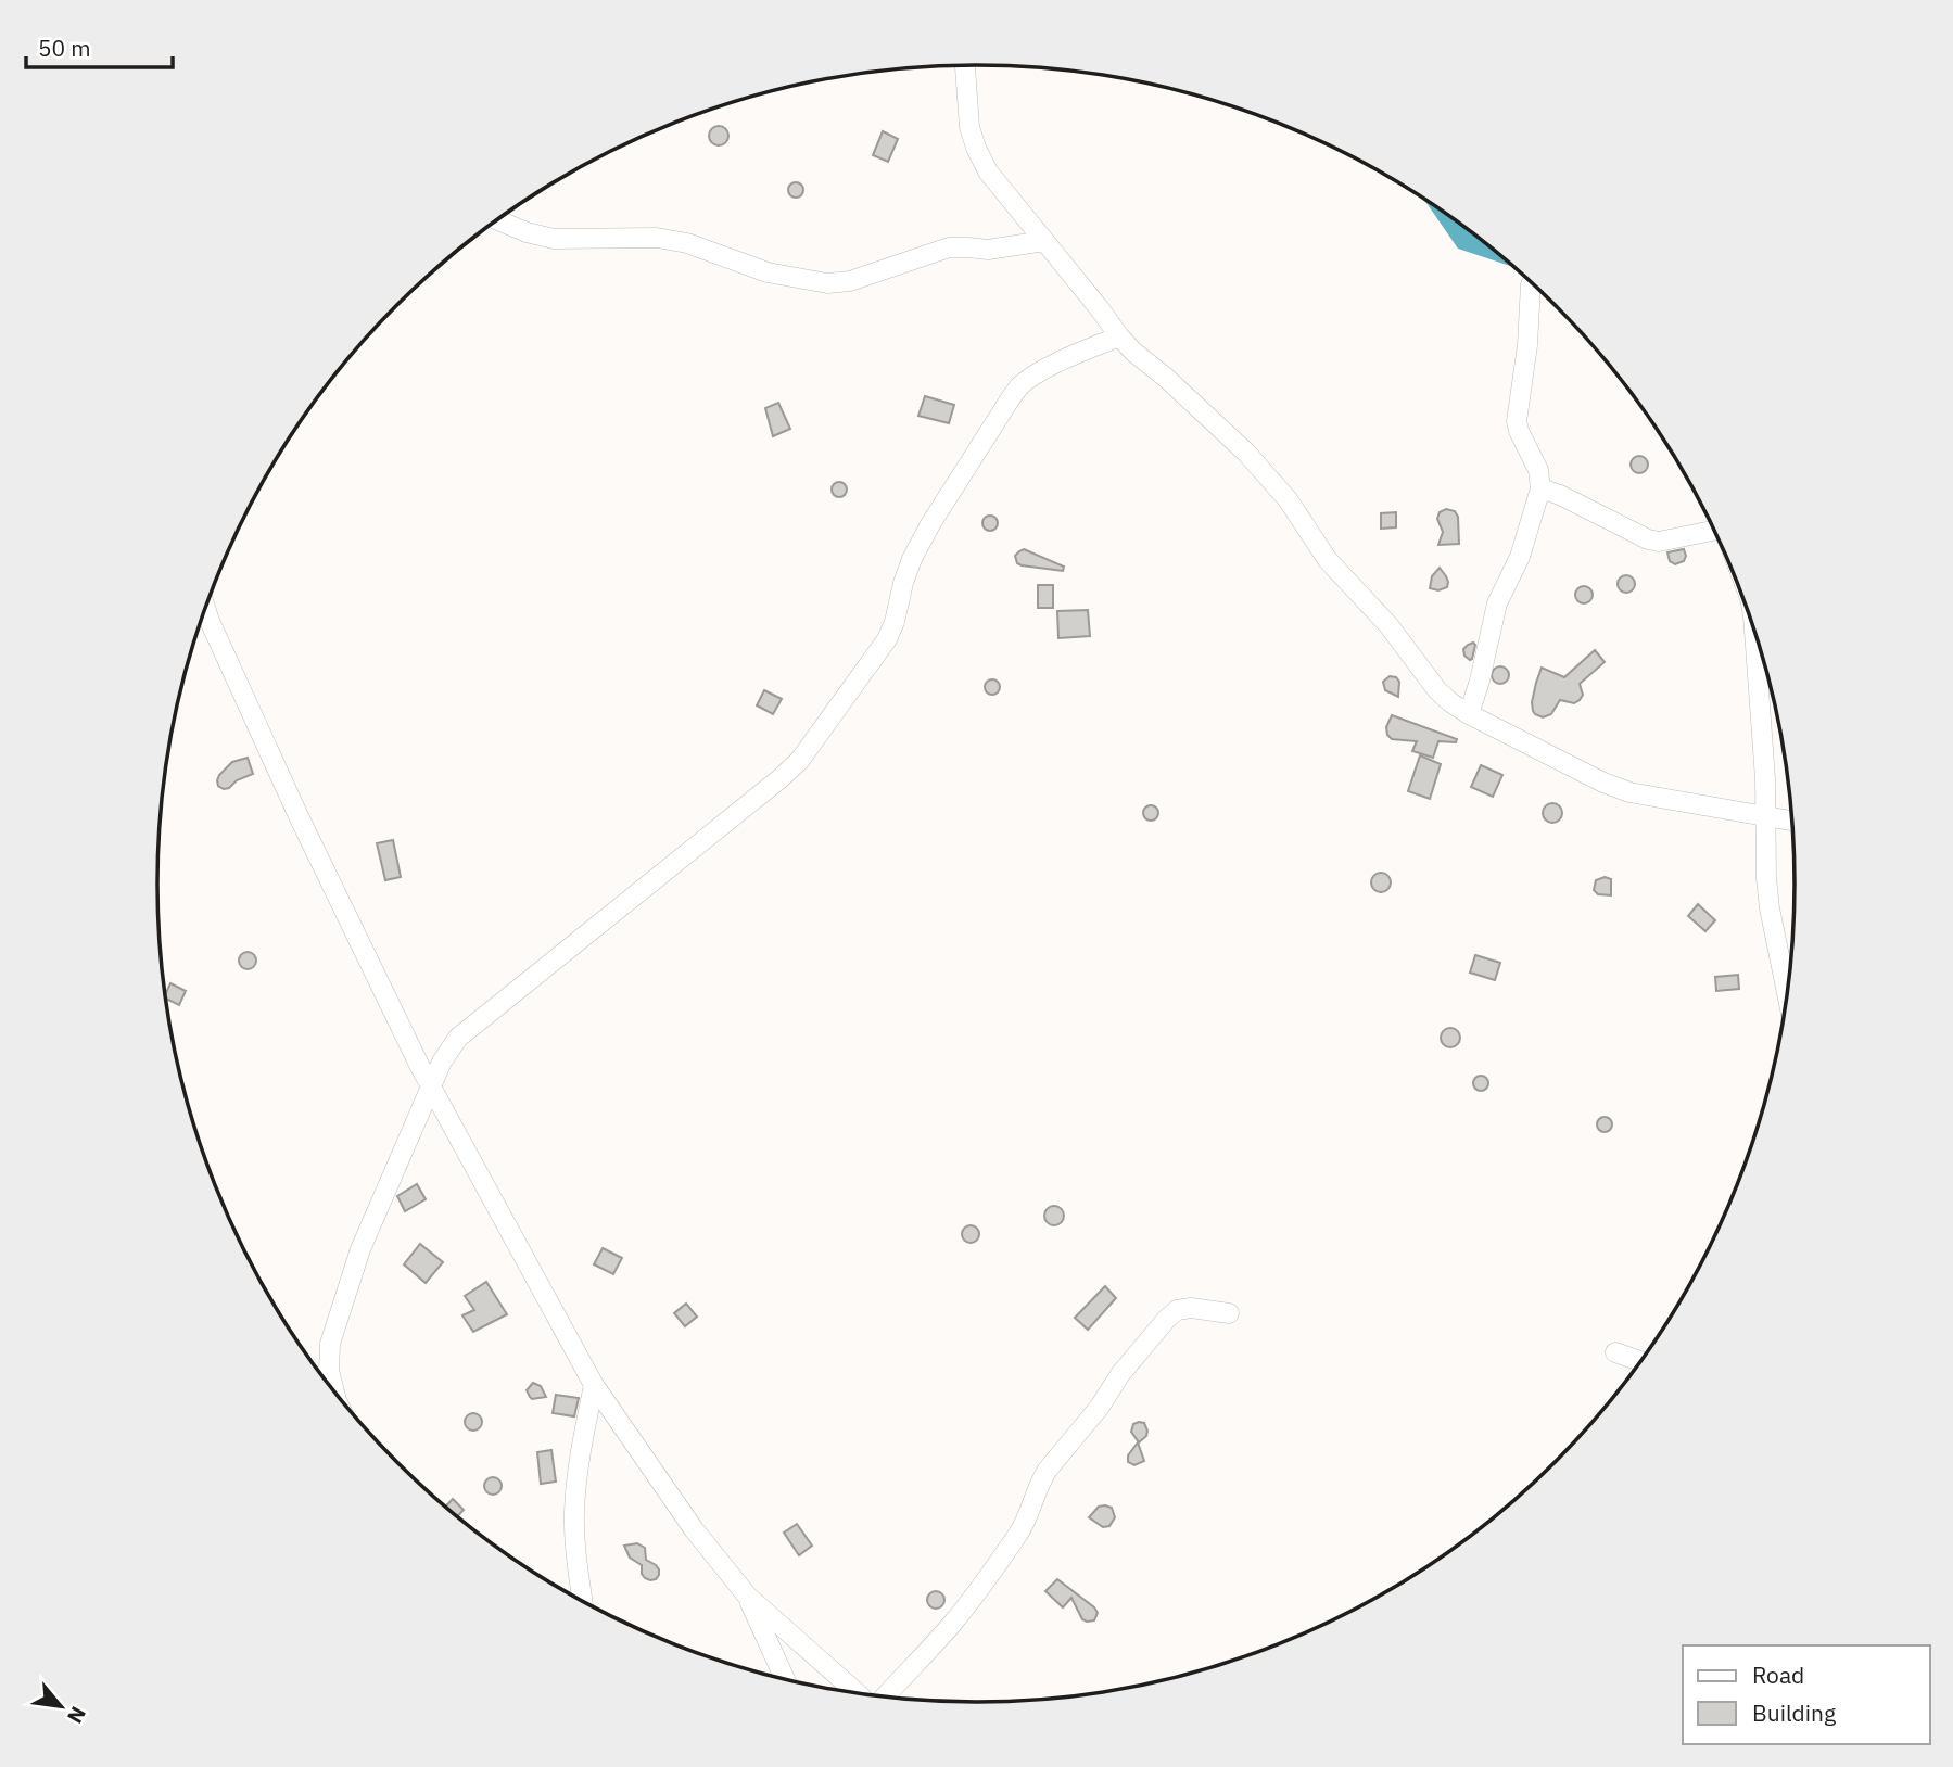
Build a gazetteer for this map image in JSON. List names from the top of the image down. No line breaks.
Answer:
{"legend":["Road","Building"],"scale_bar":"50 m","north":"bottom right"}
